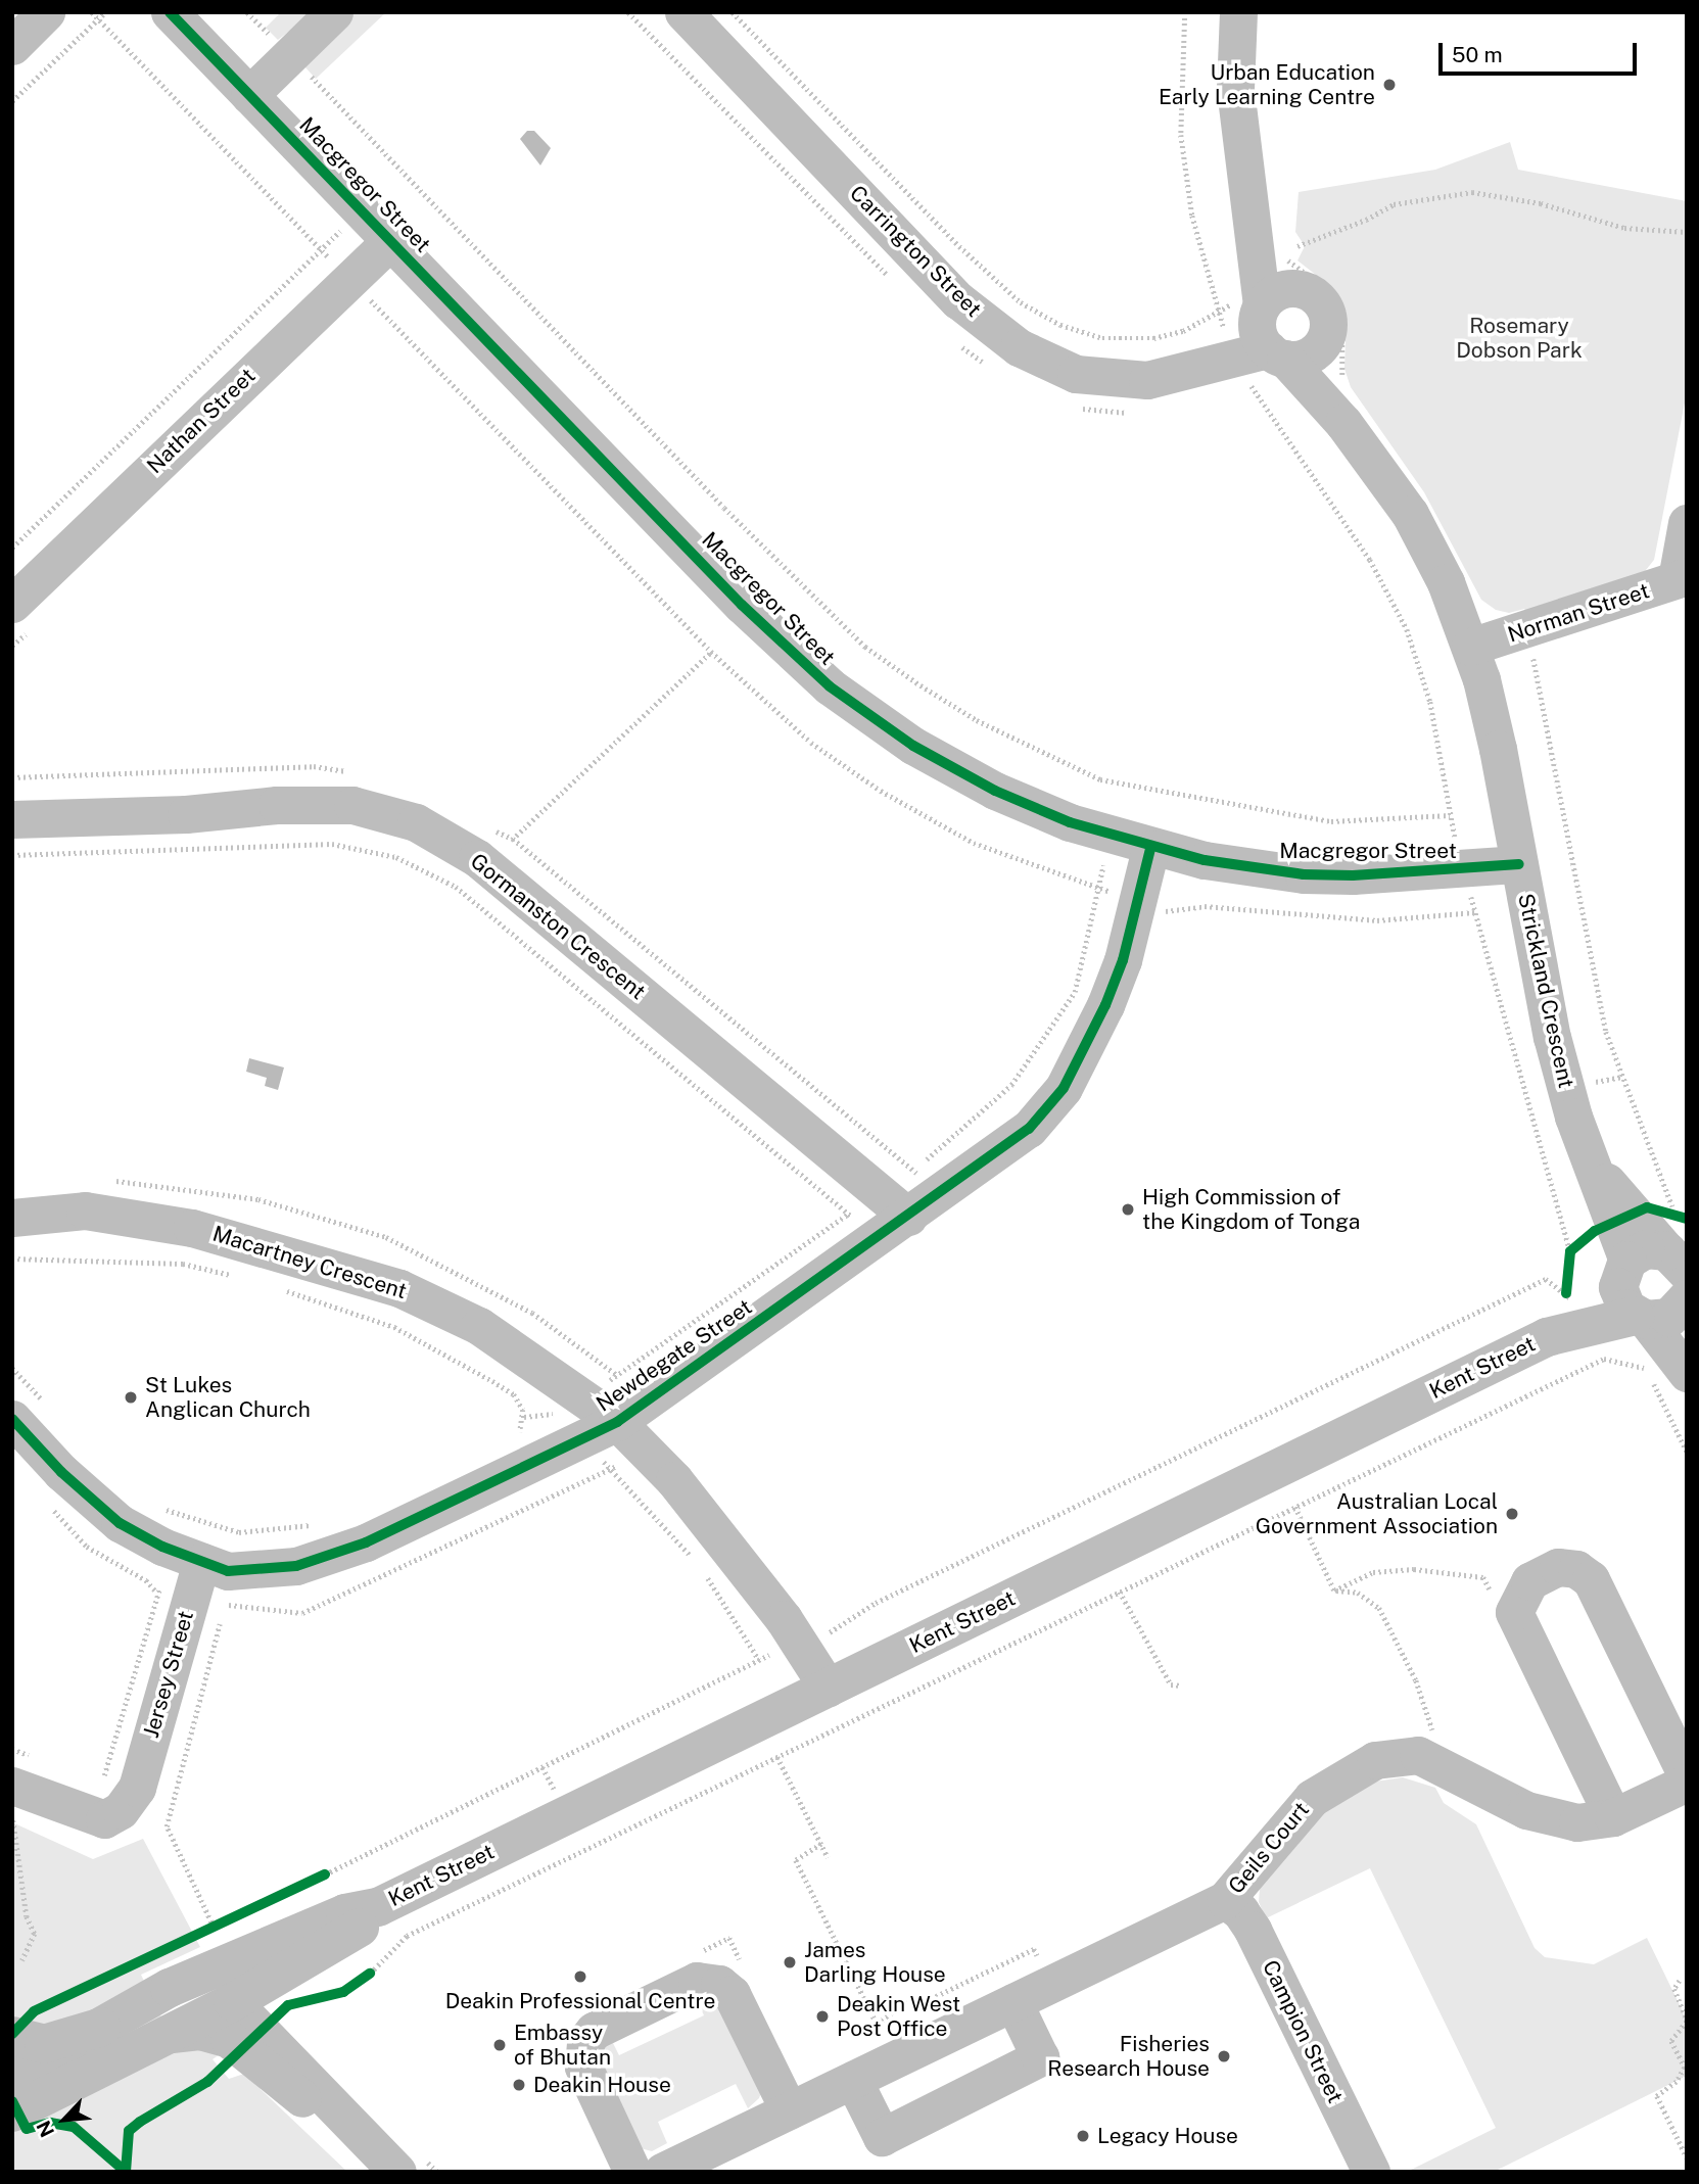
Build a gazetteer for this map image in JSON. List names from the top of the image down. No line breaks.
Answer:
{"streets":{"main road":["Kent Street"],"street":["Macgregor Street","Carrington Street","Nathan Street","Norman Street","Gormanston Crescent","Strickland Crescent","Macartney Crescent","Newdegate Street","Jersey Street","Geils Court","Campion Street"]},"crossings":[["Macgregor Street","Nathan Street"],["Macgregor Street","Strickland Crescent"],["Macgregor Street","Newdegate Street"],["Carrington Street","Strickland Crescent"],["Norman Street","Strickland Crescent"],["Gormanston Crescent","Newdegate Street"],["Strickland Crescent","Kent Street"],["Macartney Crescent","Newdegate Street"],["Macartney Crescent","Kent Street"],["Newdegate Street","Jersey Street"],["Geils Court","Campion Street"]],"parks":["Rosemary Dobson Park"],"places":["Urban Education Early Learning Centre","High Commission of the Kingdom of Tonga","St Lukes Anglican Church","Australian Local Government Association","James Darling House","Deakin Professional Centre","Deakin West Post Office","Embassy of Bhutan","Fisheries Research House","Deakin House","Legacy House"],"scale_bar":"50 m","north":"bottom left"}
